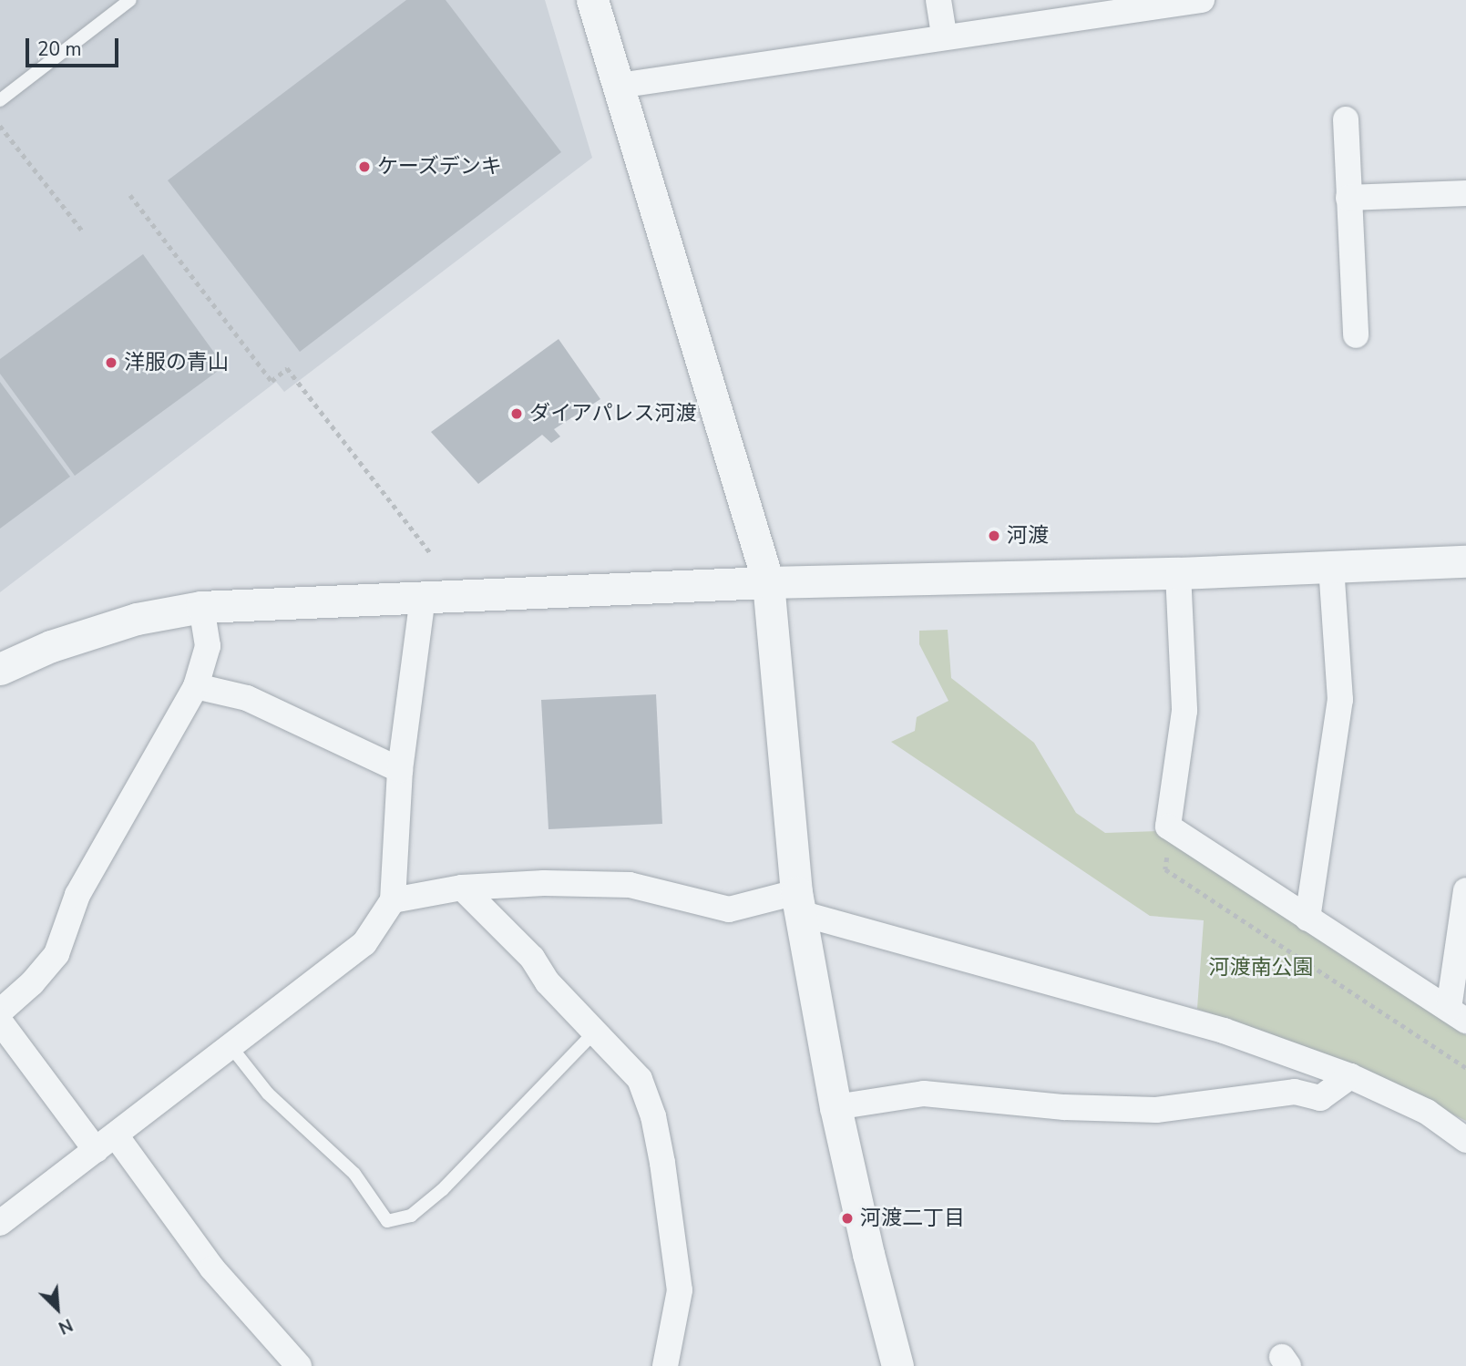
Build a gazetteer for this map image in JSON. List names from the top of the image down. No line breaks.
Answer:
{"parks":["河渡南公園"],"places":["ケーズデンキ","洋服の青山","ダイアパレス河渡","河渡","河渡二丁目"],"scale_bar":"20 m","north":"bottom right"}
